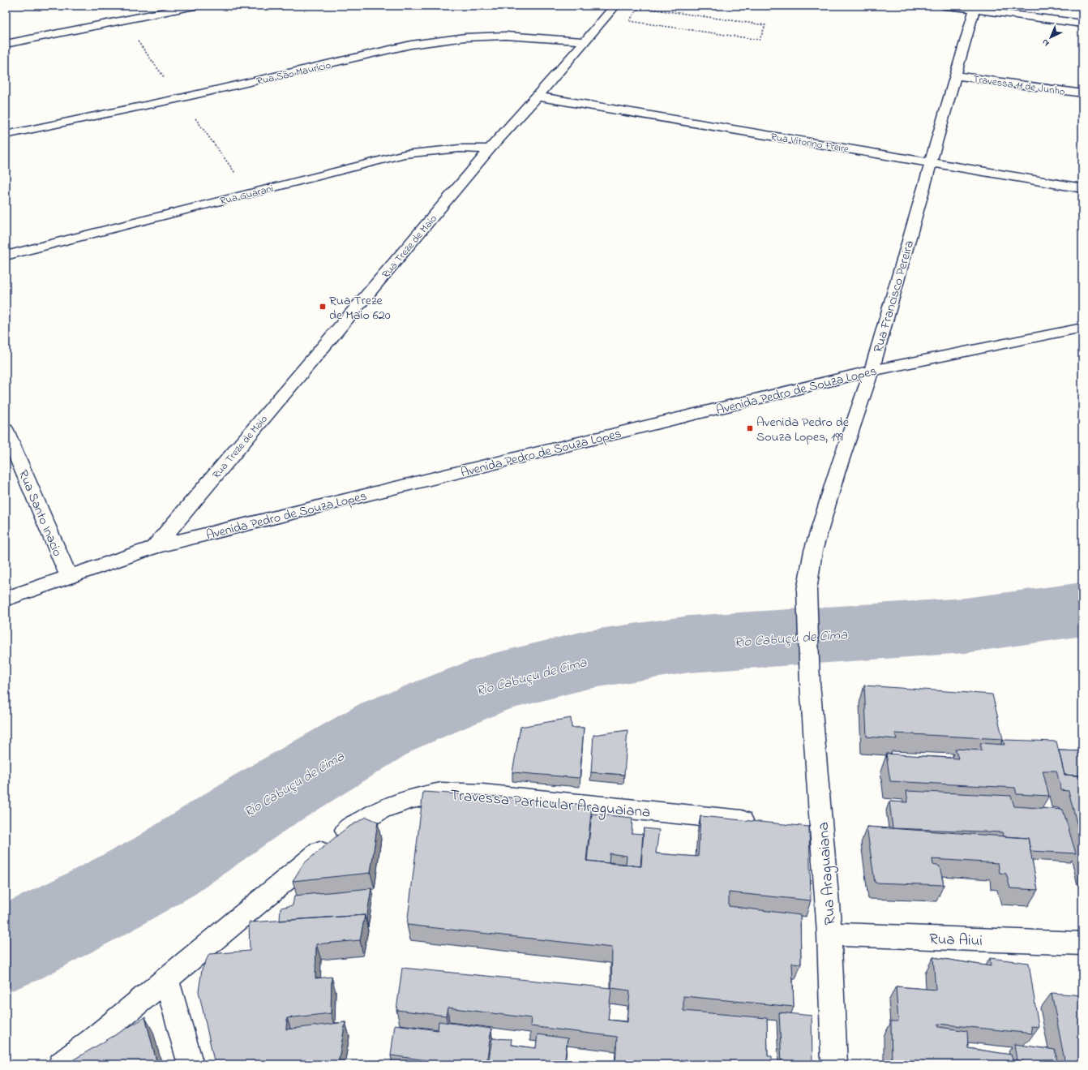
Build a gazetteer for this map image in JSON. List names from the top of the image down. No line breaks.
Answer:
{"streets":{"street":["Rua São Maurício","Travessa 11 de Junho","Rua Vitorino Freire","Rua Guarani","Rua Treze de Maio","Rua Francisco Pereira","Avenida Pedro de Souza Lopes","Rua Santo Inacio","Travessa Particular Araguaiana","Rua Araguaiana","Rua Aiui"]},"crossings":[["Rua São Maurício","Rua Treze de Maio"],["Travessa 11 de Junho","Rua Francisco Pereira"],["Rua Vitorino Freire","Rua Treze de Maio"],["Rua Vitorino Freire","Rua Francisco Pereira"],["Rua Guarani","Rua Treze de Maio"],["Rua Treze de Maio","Avenida Pedro de Souza Lopes"],["Rua Francisco Pereira","Avenida Pedro de Souza Lopes"],["Rua Francisco Pereira","Rua Araguaiana"],["Avenida Pedro de Souza Lopes","Rua Santo Inacio"],["Rua Araguaiana","Rua Aiui"]],"water":["Rio Cabuçu de Cima"],"places":{"transit":["Rua Treze de Maio 620","Avenida Pedro de Souza Lopes, 199"]},"north":"bottom left"}
